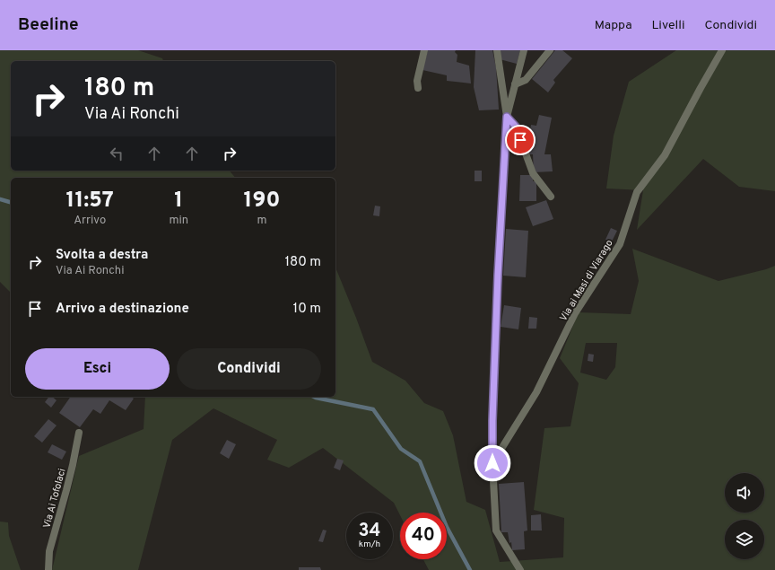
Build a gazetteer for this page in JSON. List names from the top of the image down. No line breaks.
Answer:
{"streets":{"street":["Via ai Masi di Viarago","Via Ai Tofolaci"]},"page":{"header":"Beeline","nav":["Mappa","Livelli","Condividi"],"turn":["180 m","Via Ai Ronchi"],"eta":["11:57","Arrivo","1","min","190","m"],"list":[{"name":"Svolta a destra","note":"Via Ai Ronchi","value":"180 m"},{"name":"Arrivo a destinazione","value":"10 m"}],"buttons":["Esci","Condividi"],"speed":"34 km/h","limit":"40"}}
